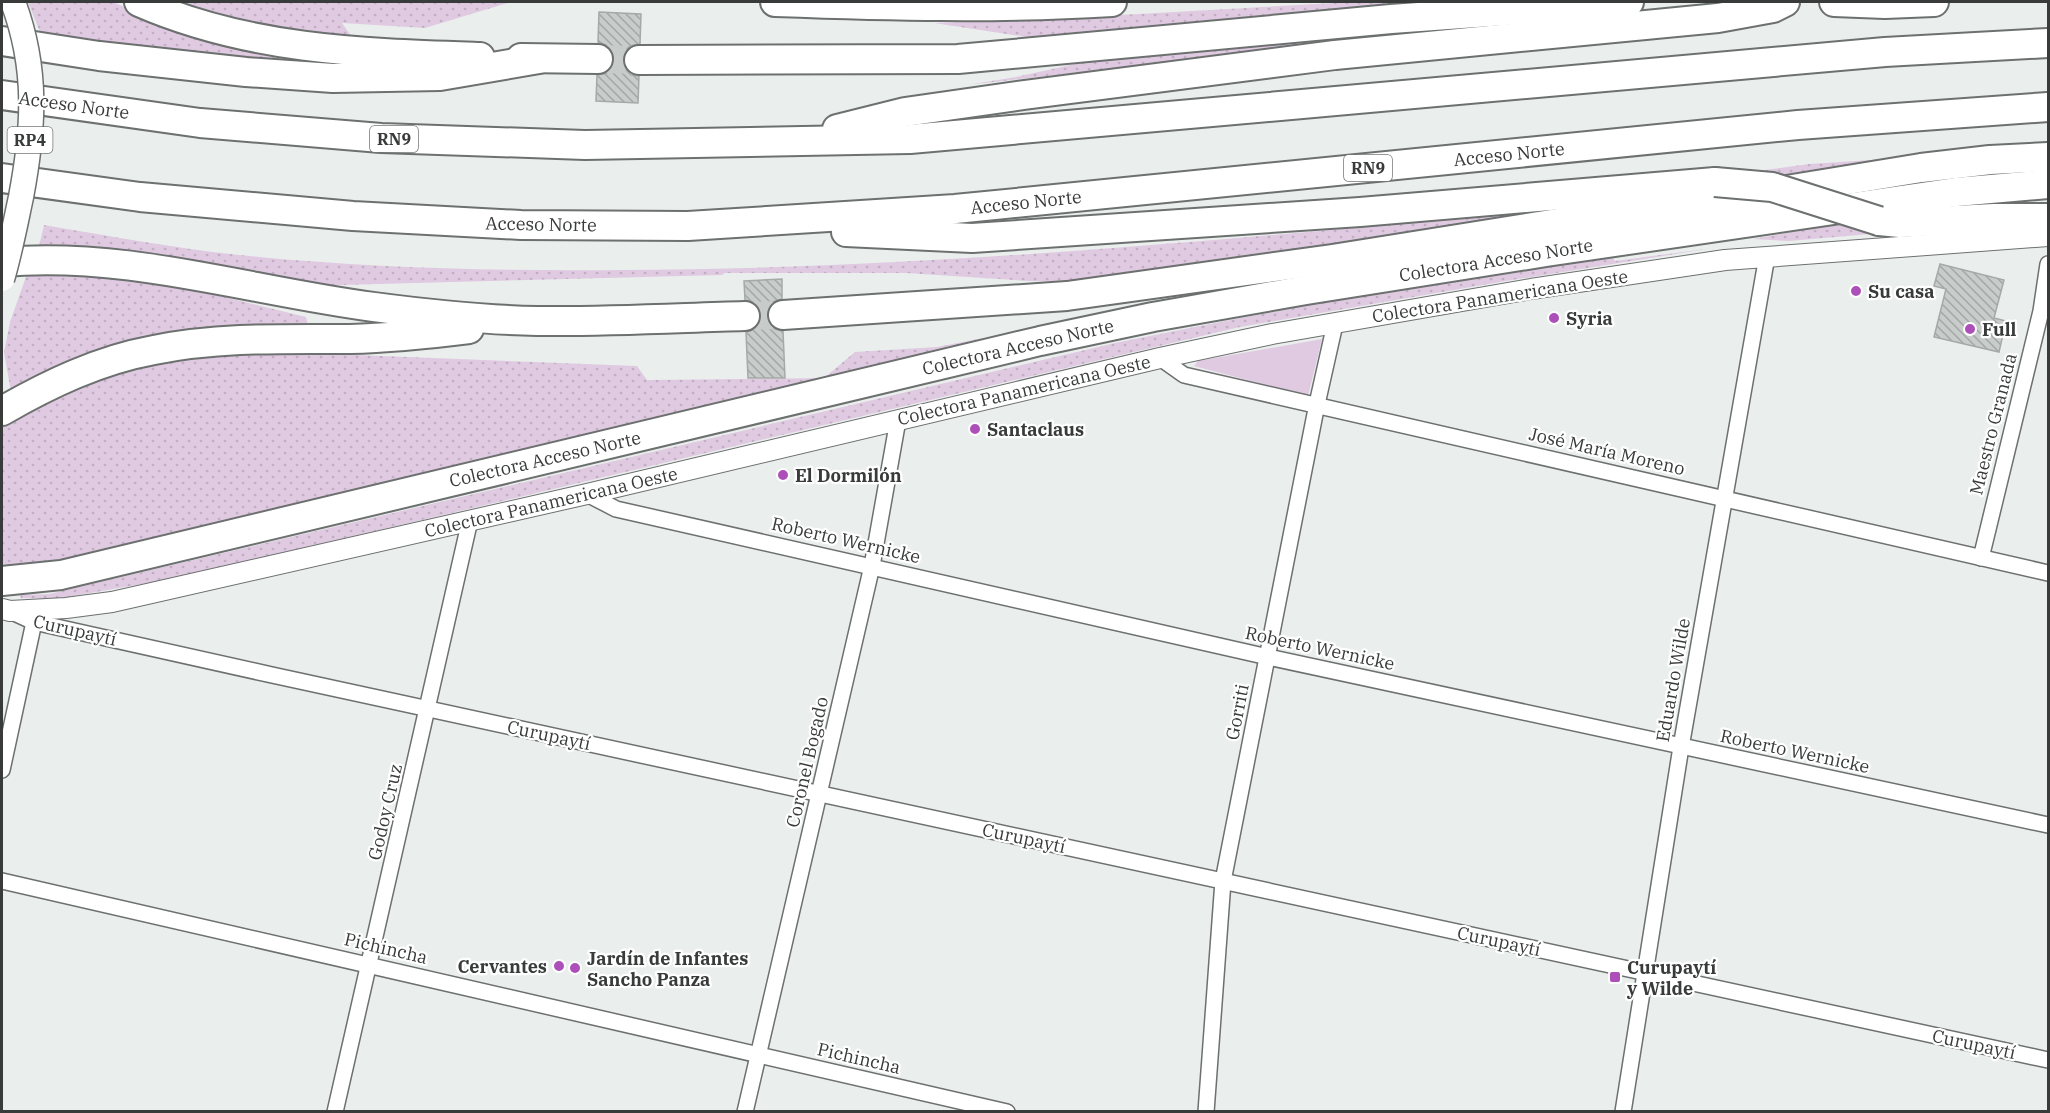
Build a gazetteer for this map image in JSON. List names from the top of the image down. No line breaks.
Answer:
{"streets":{"highway":["Acceso Norte","RN9","Colectora Acceso Norte"],"main road":["RP4"],"street":["Colectora Panamericana Oeste","Maestro Granada","José María Moreno","Roberto Wernicke","Curupaytí","Eduardo Wilde","Gorriti","Coronel Bogado","Godoy Cruz","Pichincha"]},"crossings":[["Colectora Panamericana Oeste","José María Moreno"],["Colectora Panamericana Oeste","Roberto Wernicke"],["Colectora Panamericana Oeste","Curupaytí"],["Colectora Panamericana Oeste","Eduardo Wilde"],["Colectora Panamericana Oeste","Gorriti"],["Colectora Panamericana Oeste","Coronel Bogado"],["Colectora Panamericana Oeste","Godoy Cruz"],["Maestro Granada","José María Moreno"],["José María Moreno","Eduardo Wilde"],["José María Moreno","Gorriti"],["Roberto Wernicke","Eduardo Wilde"],["Roberto Wernicke","Gorriti"],["Roberto Wernicke","Coronel Bogado"],["Curupaytí","Eduardo Wilde"],["Curupaytí","Gorriti"],["Curupaytí","Coronel Bogado"],["Curupaytí","Godoy Cruz"],["Coronel Bogado","Pichincha"],["Godoy Cruz","Pichincha"]],"places":{"other":["Su casa","Syria","Full","Santaclaus","El Dormilón","Cervantes","Jardín de Infantes Sancho Panza"],"transit":["Curupaytí y Wilde"]}}
